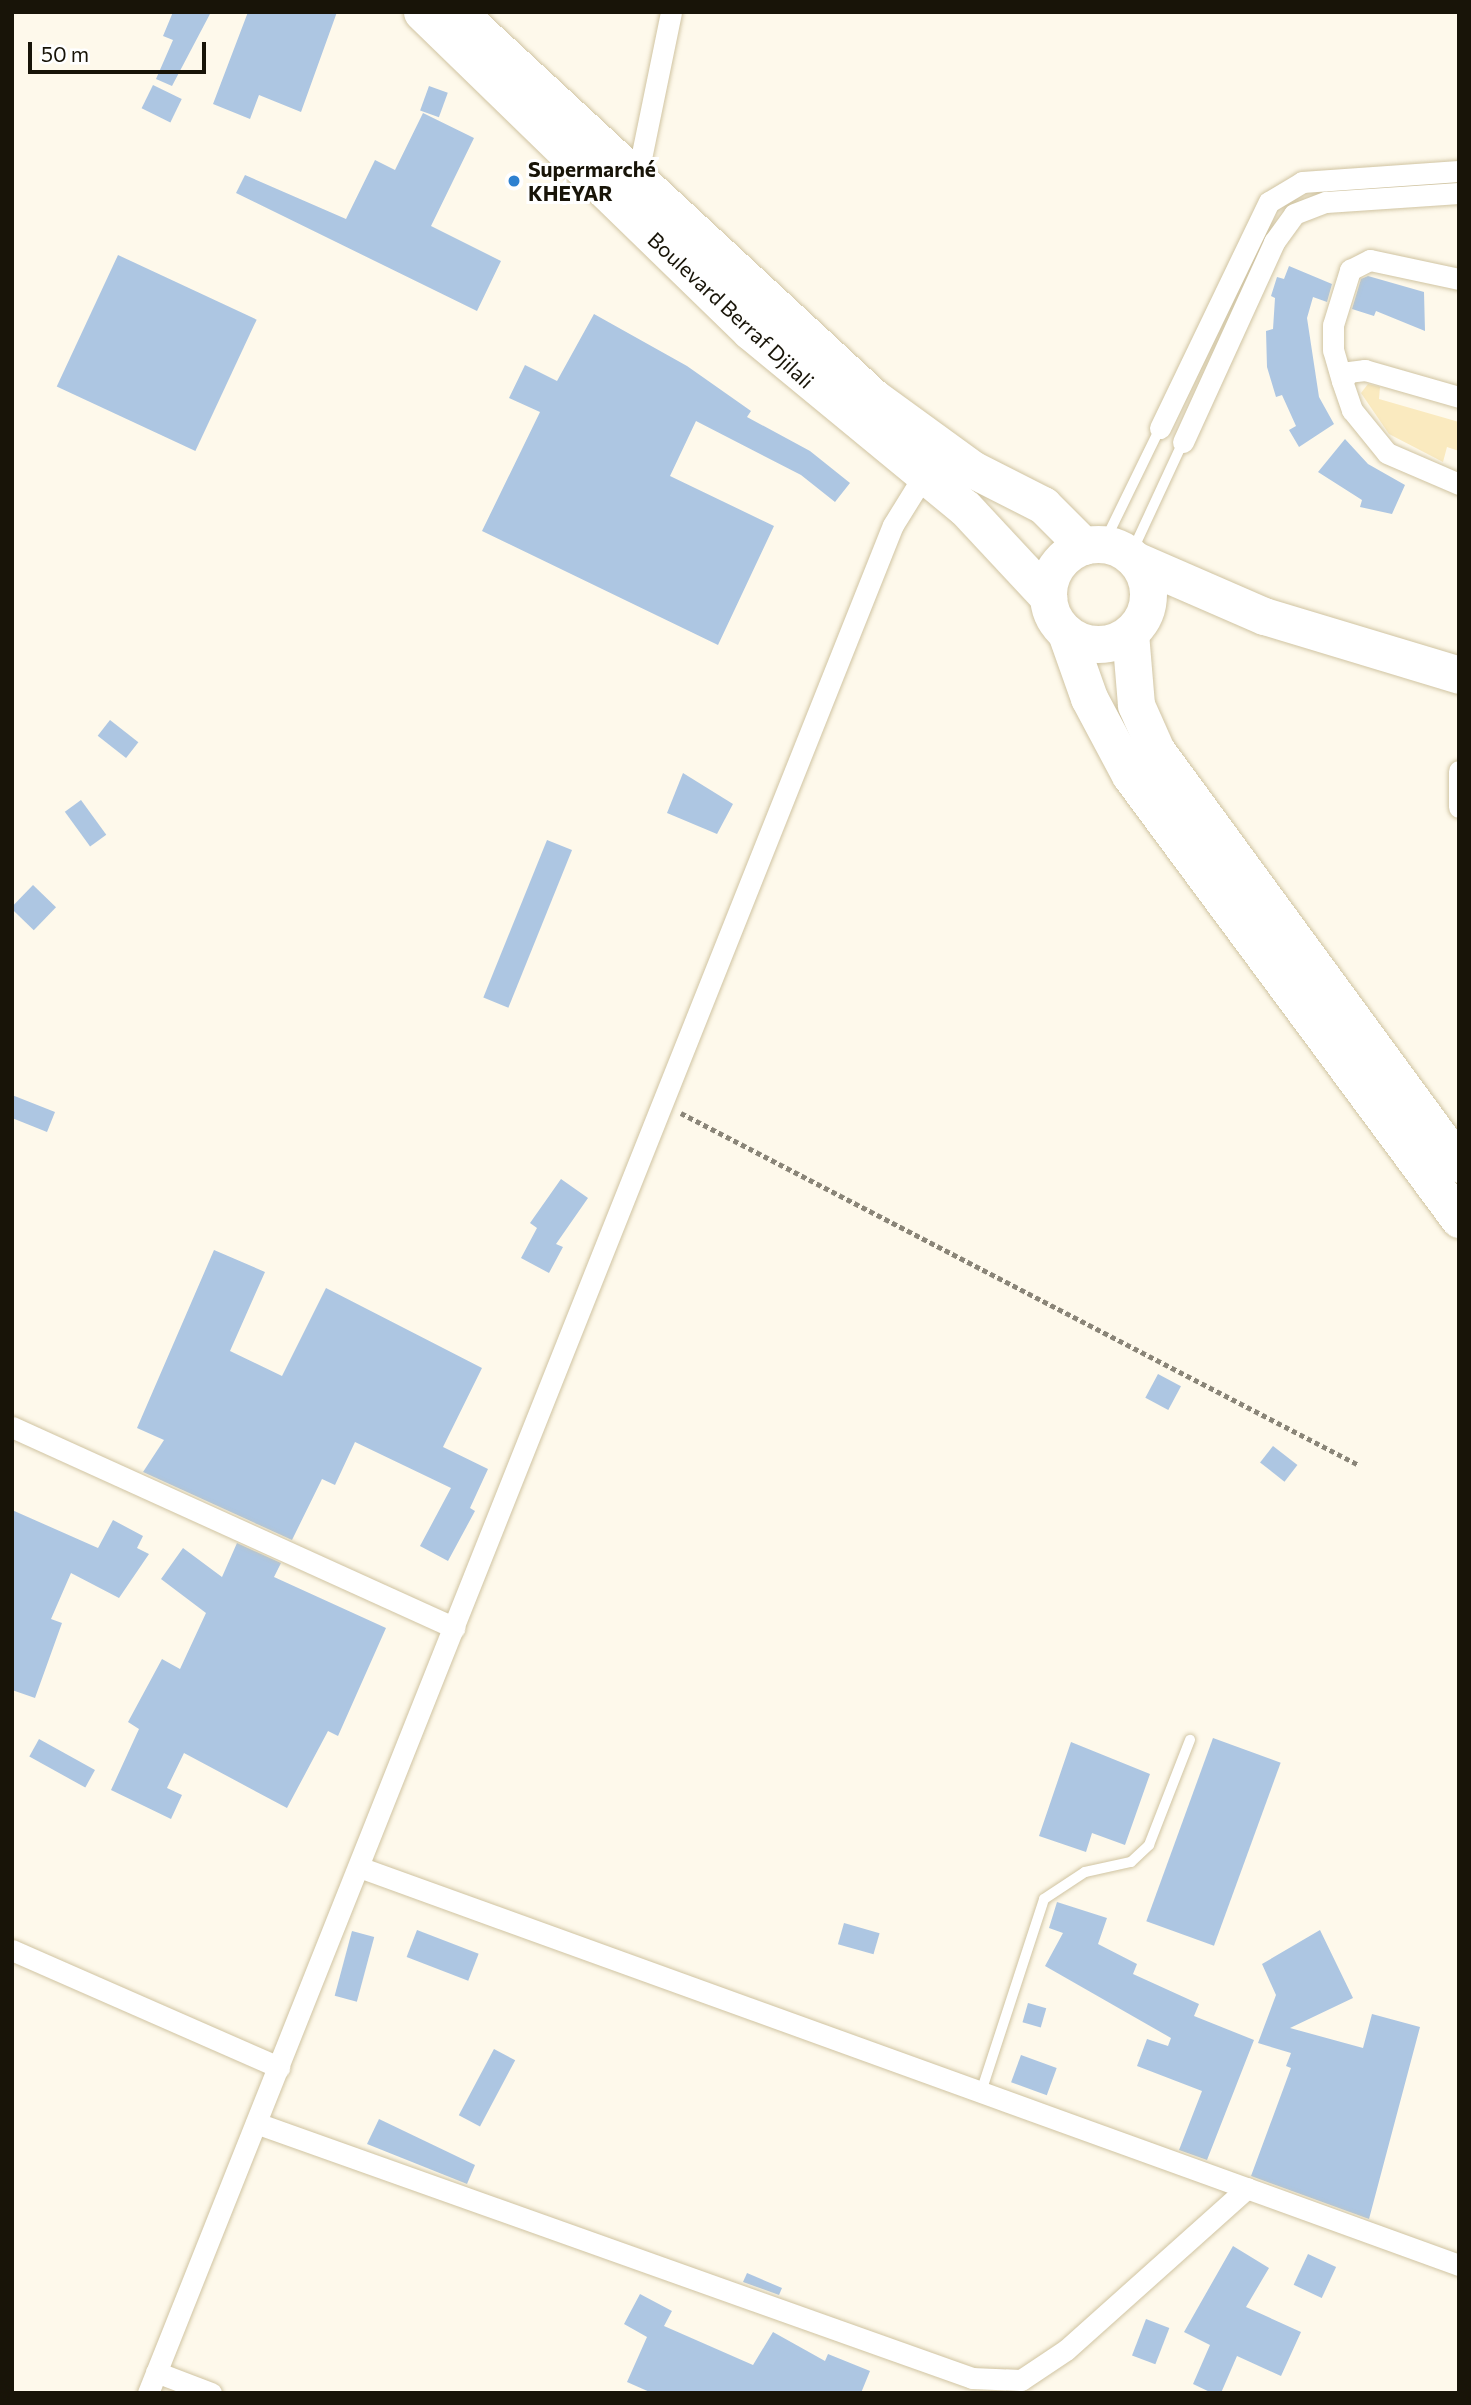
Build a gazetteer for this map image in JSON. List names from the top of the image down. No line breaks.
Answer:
{"streets":{"highway":["Boulevard Berraf Djilali"]},"places":["Supermarché KHEYAR"],"scale_bar":"50 m"}
